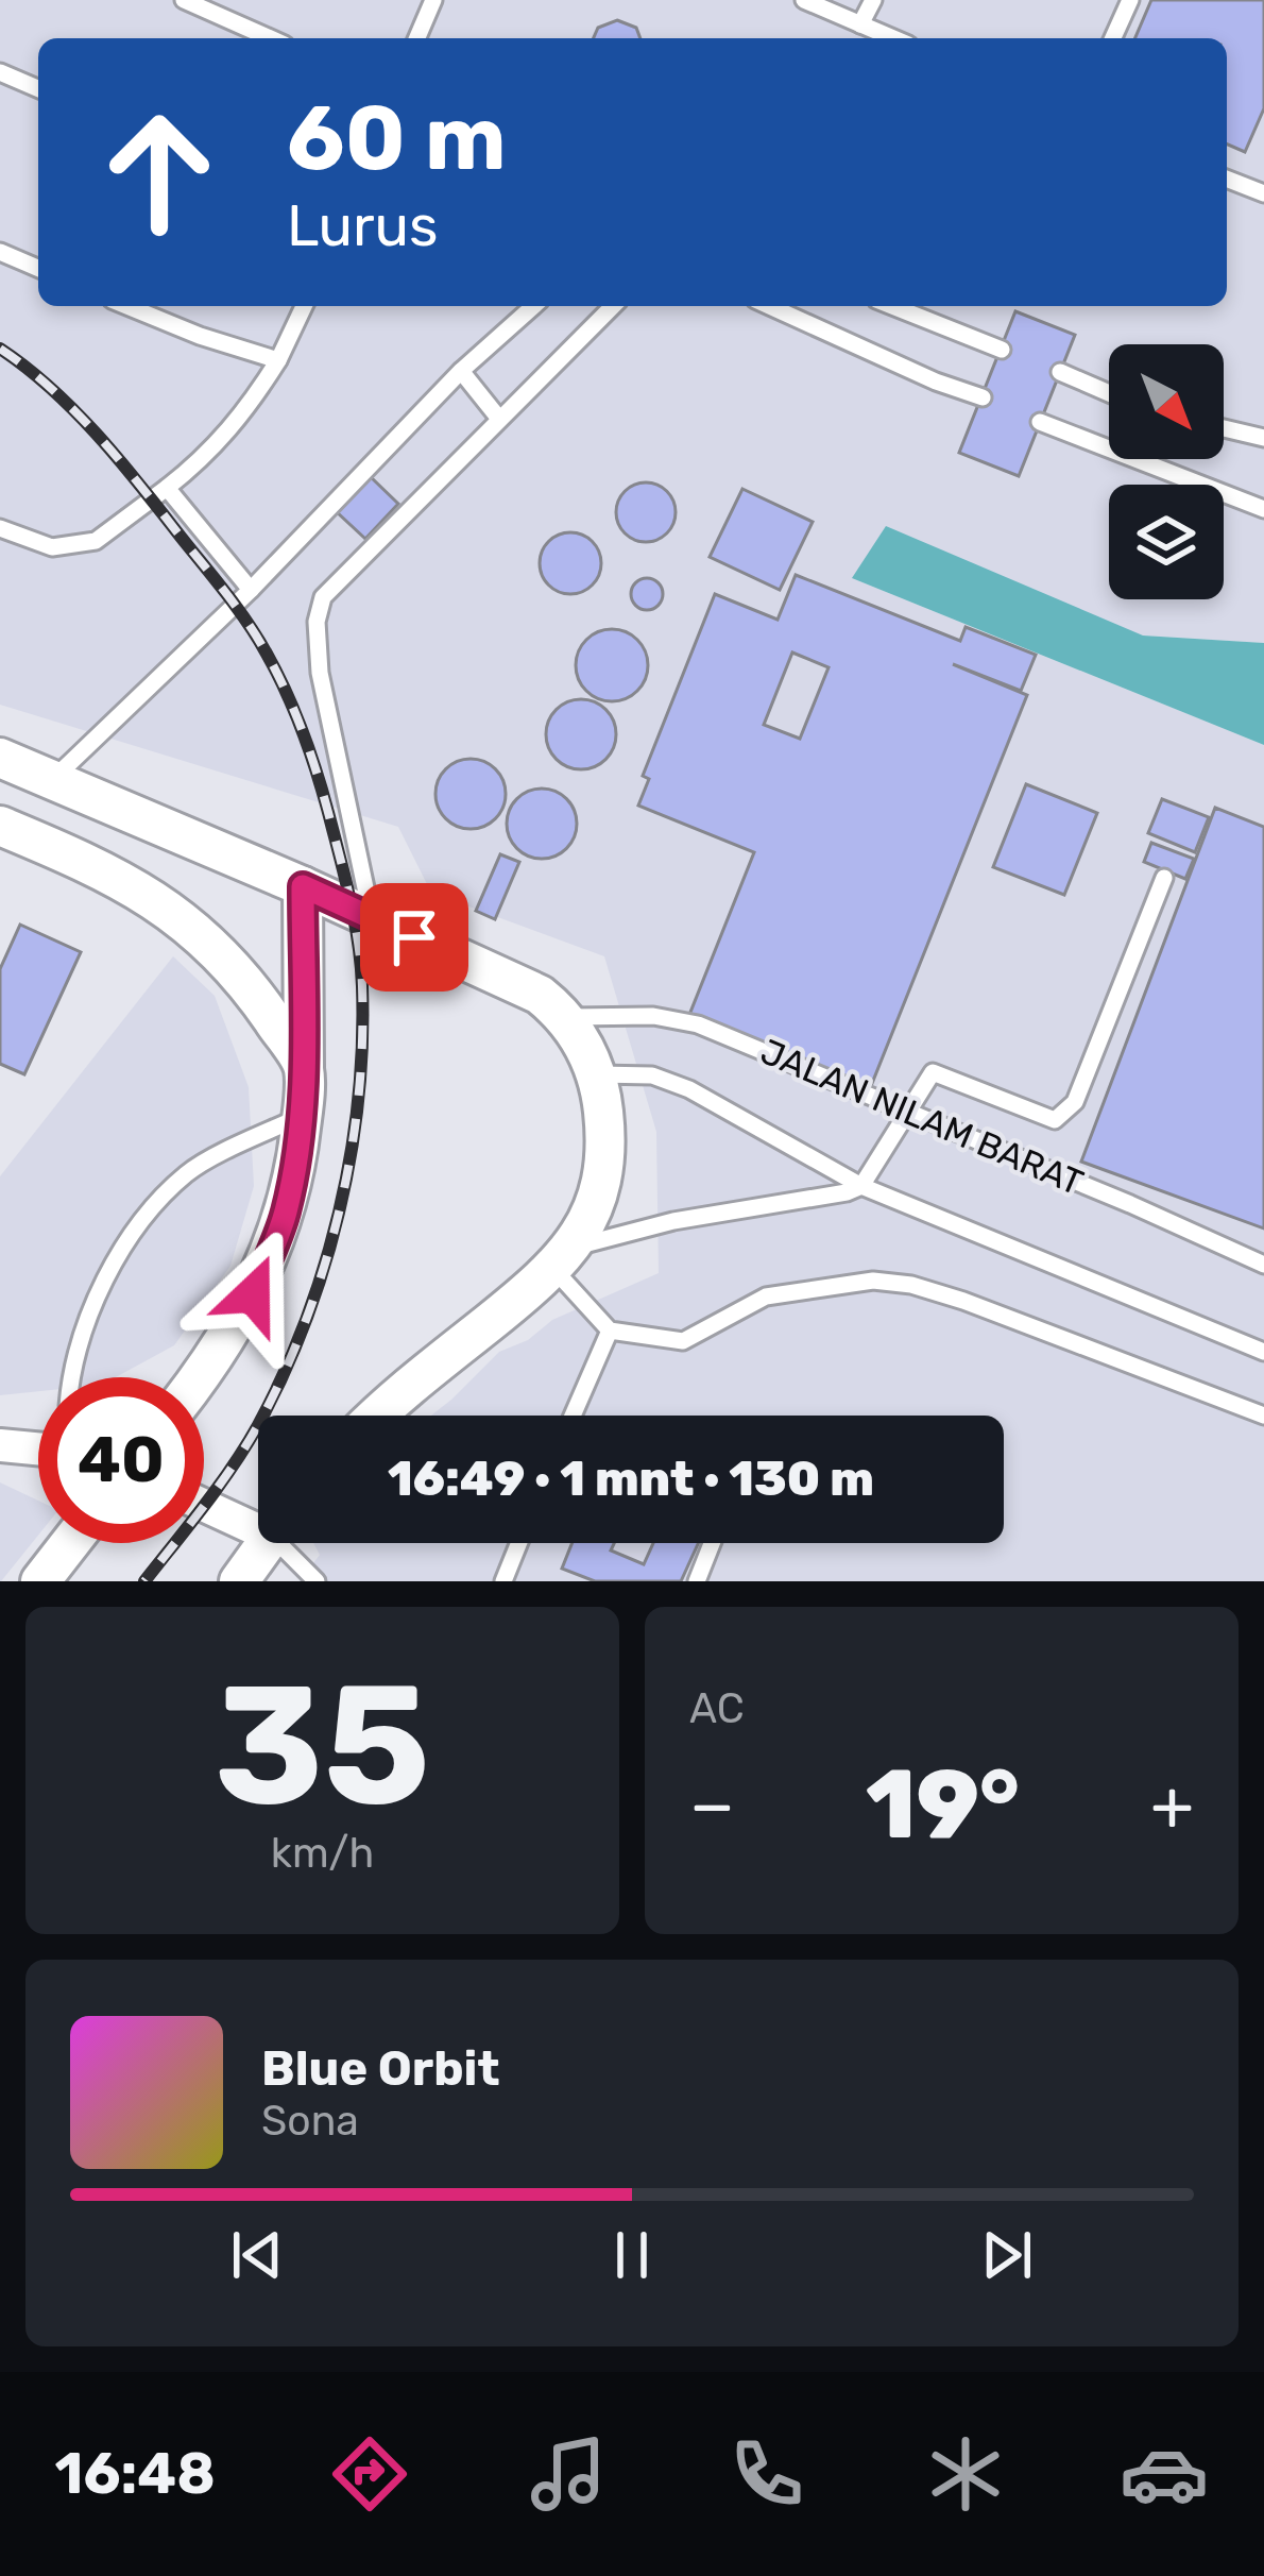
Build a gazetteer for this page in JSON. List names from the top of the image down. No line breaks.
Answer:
{"streets":{"lane":["JALAN NILAM BARAT"]},"north":"bottom right","page":{"turn":["60 m","Lurus"],"limit":"40","trip":"16:49 · 1 mnt · 130 m","tile":[["35","km/h"],"AC"],"heat":["−","19°","+"],"song":["Blue Orbit","Sona"],"tabs":"16:48"}}
